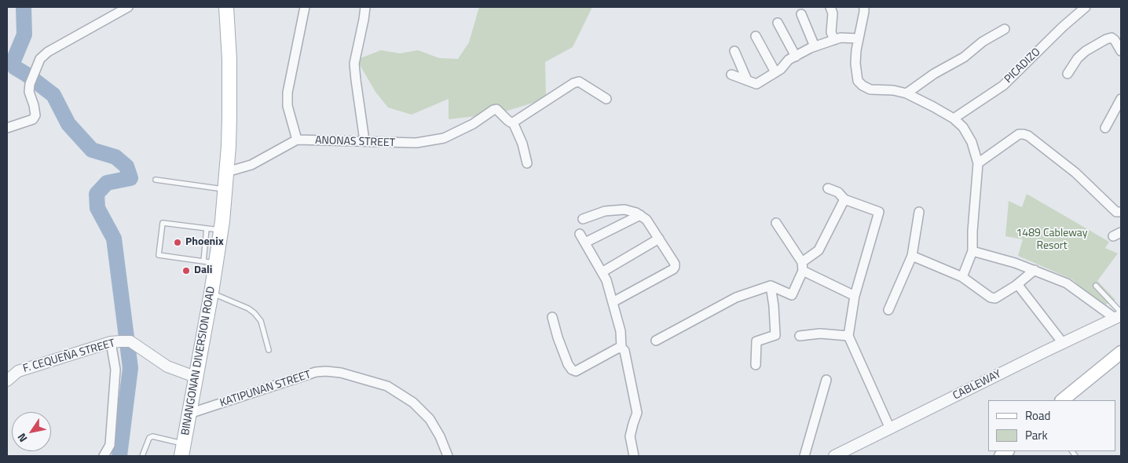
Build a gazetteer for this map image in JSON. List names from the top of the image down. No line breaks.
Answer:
{"streets":{"main road":["BINANGONAN DIVERSION ROAD"],"street":["PICADIZO","ANONAS STREET","F. CEQUEÑA STREET","CABLEWAY","KATIPUNAN STREET"]},"crossings":[["F. CEQUEÑA STREET","BINANGONAN DIVERSION ROAD"],["BINANGONAN DIVERSION ROAD","KATIPUNAN STREET"]],"parks":["1489 Cableway Resort"],"places":["Phoenix","Dali"],"legend":["Road","Park"],"north":"bottom left"}
